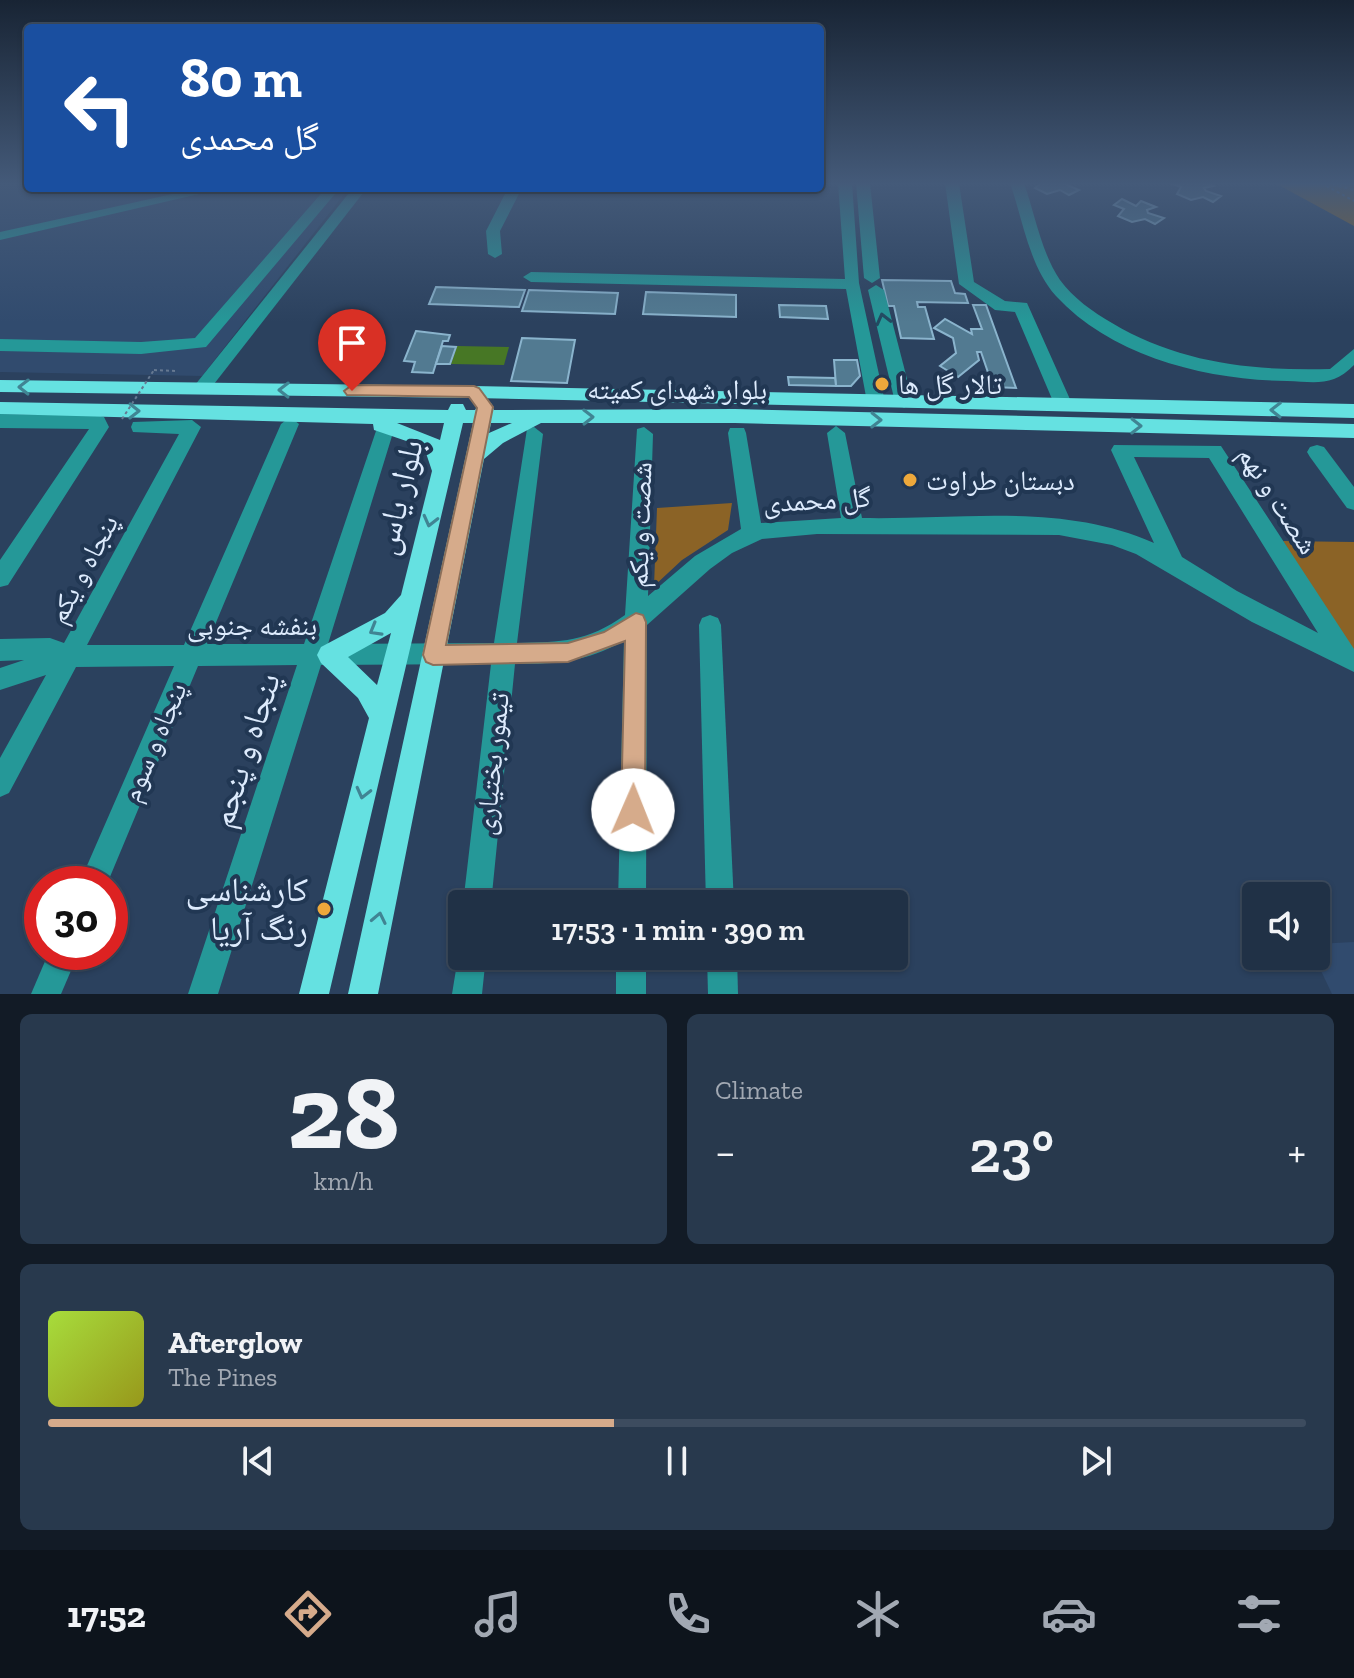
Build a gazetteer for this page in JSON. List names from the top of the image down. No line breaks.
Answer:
{"streets":{"main road":["بلوار شهدای کمیته","بلوار یاس"],"street":["گل محمدی","شصت و نهم","شصت و یکم","پنجاه و یکم","بنفشه جنوبی","پنجاه و سوم","پنجاه و پنجم","تیمور بختیاری"]},"crossings":[["بلوار شهدای کمیته","بلوار یاس"],["بلوار یاس","بنفشه جنوبی"],["گل محمدی","شصت و نهم"],["گل محمدی","شصت و یکم"],["گل محمدی","بنفشه جنوبی"],["گل محمدی","تیمور بختیاری"],["پنجاه و یکم","بنفشه جنوبی"],["بنفشه جنوبی","پنجاه و سوم"],["بنفشه جنوبی","پنجاه و پنجم"]],"places":["تالار گل ها","دبستان طراوت","کارشناسی رنگ آریا"],"page":{"turn":["80 m","گل محمدی"],"limit":"30","trip":"17:53 · 1 min · 390 m","tile":[["28","km/h"],"Climate"],"heat":["−","23°","+"],"song":["Afterglow","The Pines"],"tabs":"17:52"}}
